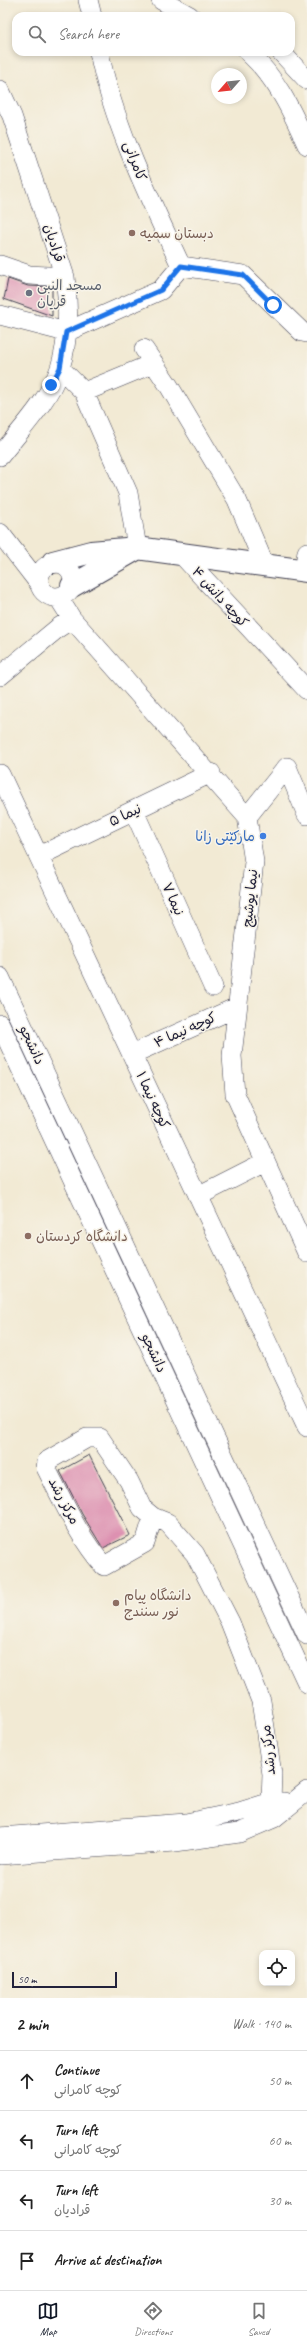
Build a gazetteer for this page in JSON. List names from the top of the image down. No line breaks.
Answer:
{"streets":{"street":["کامرانی","قرادیان","کوچه دانش ۴","نیما ۵","نیما یوشیج","نیما ۷","کوچه نیما ۴","دانشجو","کوچه نیما ۱","مرکز رشد"]},"crossings":[["نیما ۵","نیما ۷"],["نیما ۵","کوچه نیما ۱"],["نیما یوشیج","کوچه نیما ۴"],["کوچه نیما ۴","کوچه نیما ۱"]],"places":["دبستان سمیه","مسجد النبی قریان","مارکێتی زانا","دانشگاه کردستان","دانشگاه پیام نور سنندج"],"scale_bar":"50 m","north":"bottom left","page":{"search":"Search here","scale":"50 m","heading":["2 min","Walk · 140 m"],"list":[["Continue","کوچه کامرانی","50 m"],["Turn left","کوچه کامرانی","60 m"],["Turn left","قرادیان","30 m"],"Arrive at destination"],"nav":["Map","Directions","Saved"]}}
